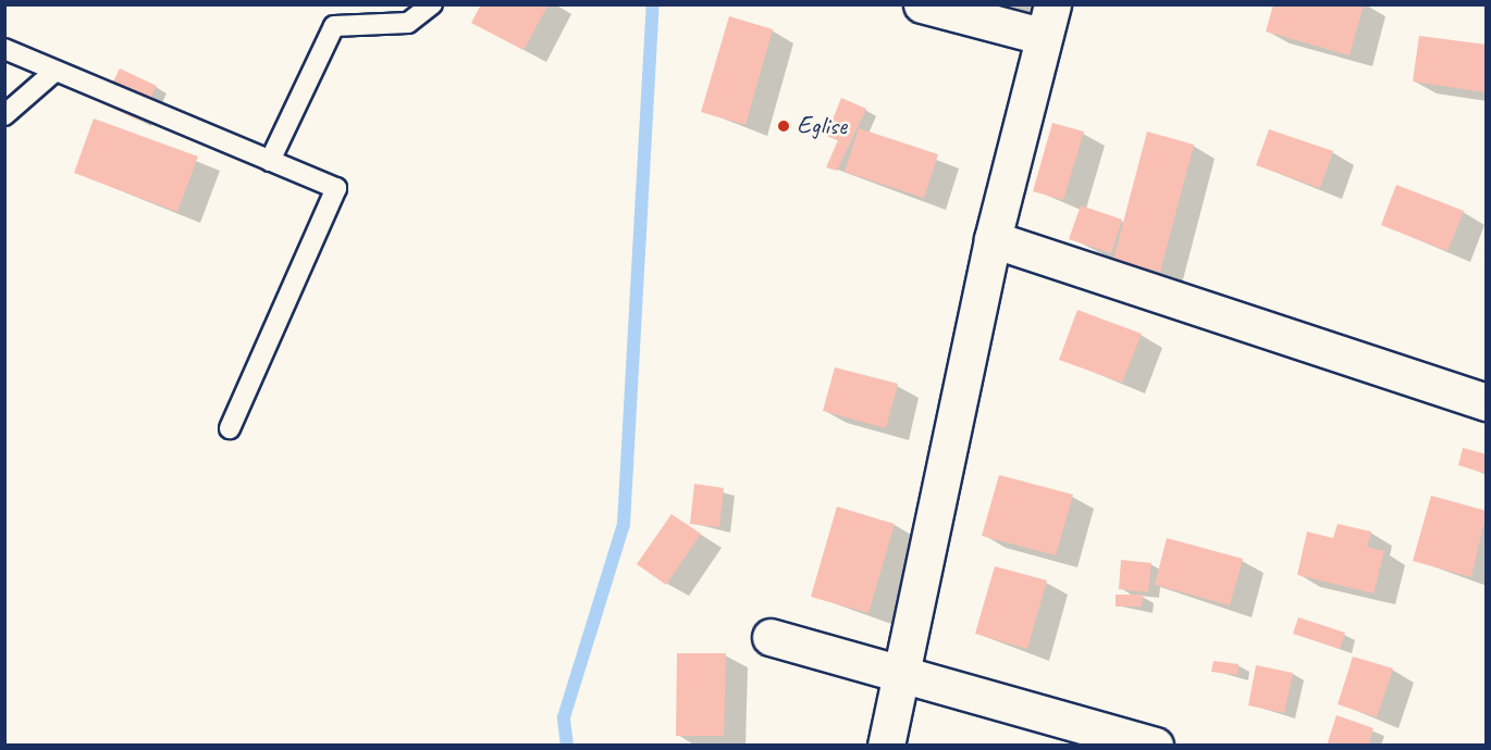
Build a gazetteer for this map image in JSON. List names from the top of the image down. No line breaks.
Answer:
{"places":["Eglise"]}
